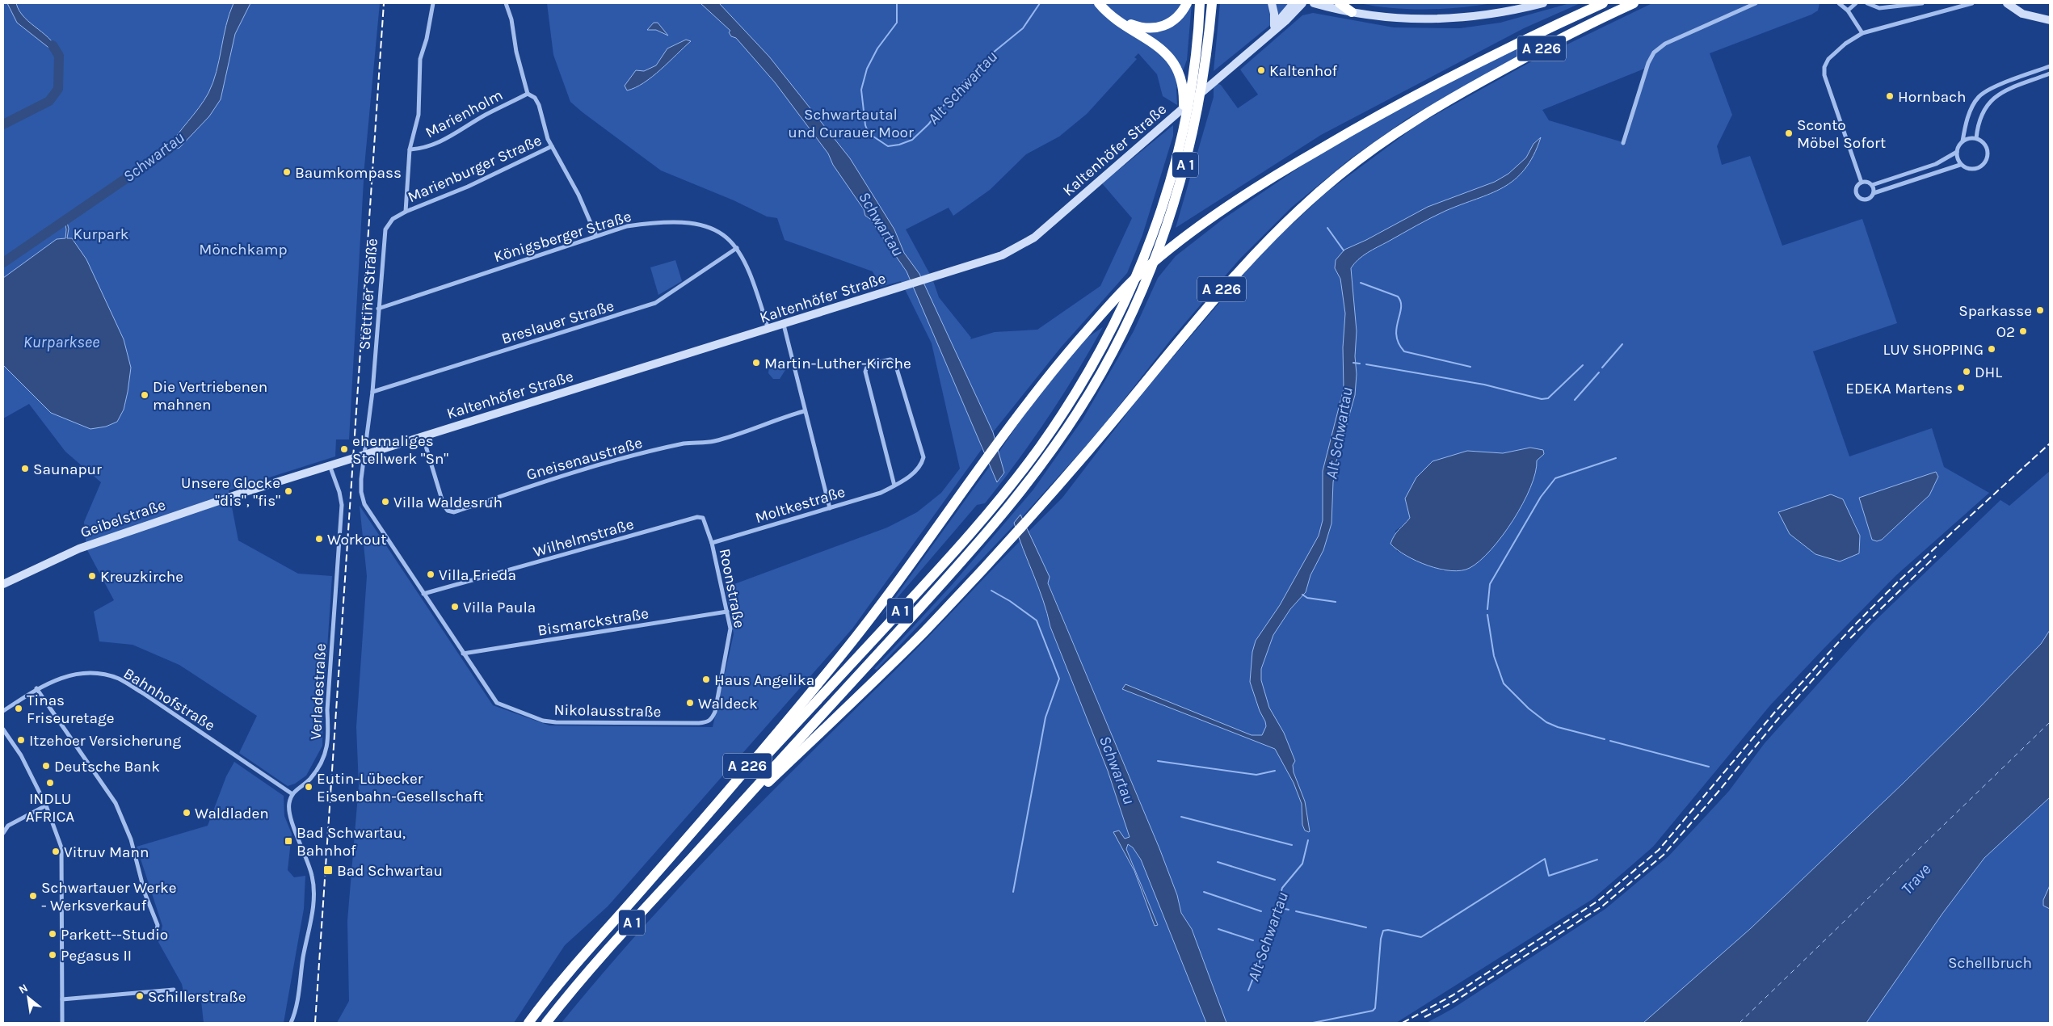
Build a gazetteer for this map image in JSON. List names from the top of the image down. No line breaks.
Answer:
{"streets":{"highway":["A 226","A 1"],"street":["Marienholm","Kaltenhöfer Straße","Marienburger Straße","Königsberger Straße","Stettiner Straße","Breslauer Straße","Gneisenaustraße","Moltkestraße","Geibelstraße","Wilhelmstraße","Roonstraße","Bismarckstraße","Verladestraße","Bahnhofstraße","Nikolausstraße"]},"crossings":[["A 226","A 1"],["Kaltenhöfer Straße","Königsberger Straße"],["Kaltenhöfer Straße","Stettiner Straße"],["Kaltenhöfer Straße","Gneisenaustraße"],["Kaltenhöfer Straße","Geibelstraße"],["Kaltenhöfer Straße","Nikolausstraße"],["Marienburger Straße","Stettiner Straße"],["Königsberger Straße","Stettiner Straße"],["Königsberger Straße","Breslauer Straße"],["Stettiner Straße","Breslauer Straße"],["Stettiner Straße","Nikolausstraße"],["Moltkestraße","Roonstraße"],["Geibelstraße","Verladestraße"],["Wilhelmstraße","Roonstraße"],["Wilhelmstraße","Nikolausstraße"],["Roonstraße","Bismarckstraße"],["Roonstraße","Nikolausstraße"],["Bismarckstraße","Nikolausstraße"],["Verladestraße","Bahnhofstraße"]],"water":["Alt Schwartau","Schwartau","Kurparksee","Trave"],"parks":["Schwartautal und Curauer Moor","Kurpark","Mönchkamp","Schellbruch"],"places":{"other":["Kaltenhof","Hornbach","Sconto Möbel Sofort","Baumkompass","Sparkasse","O2","LUV SHOPPING","Martin-Luther-Kirche","DHL","EDEKA Martens","Die Vertriebenen mahnen","ehemaliges Stellwerk \"Sn\"","Saunapur","Unsere Glocke \"dis\", \"fis\"","Villa Waldesruh","Workout","Villa Frieda","Kreuzkirche","Villa Paula","Haus Angelika","Waldeck","Tinas Friseuretage","Itzehoer Versicherung","Deutsche Bank","INDLU AFRICA","Eutin-Lübecker Eisenbahn-Gesellschaft","Waldladen","Vitruv Mann","Schwartauer Werke - Werksverkauf","Parkett--Studio","Pegasus II","Schillerstraße"],"transit":["Bad Schwartau, Bahnhof","Bad Schwartau"]},"north":"top left"}
